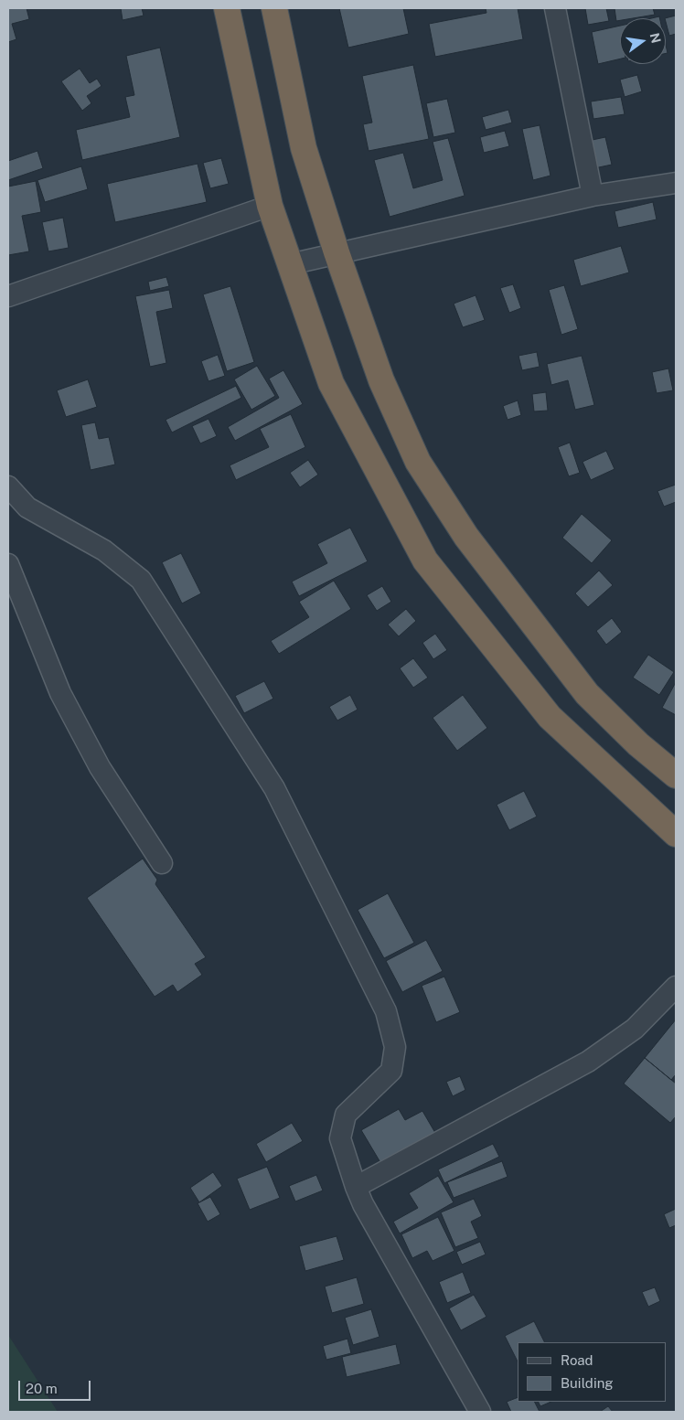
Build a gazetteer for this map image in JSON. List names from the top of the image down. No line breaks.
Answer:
{"legend":["Road","Building"],"scale_bar":"20 m","north":"right"}
